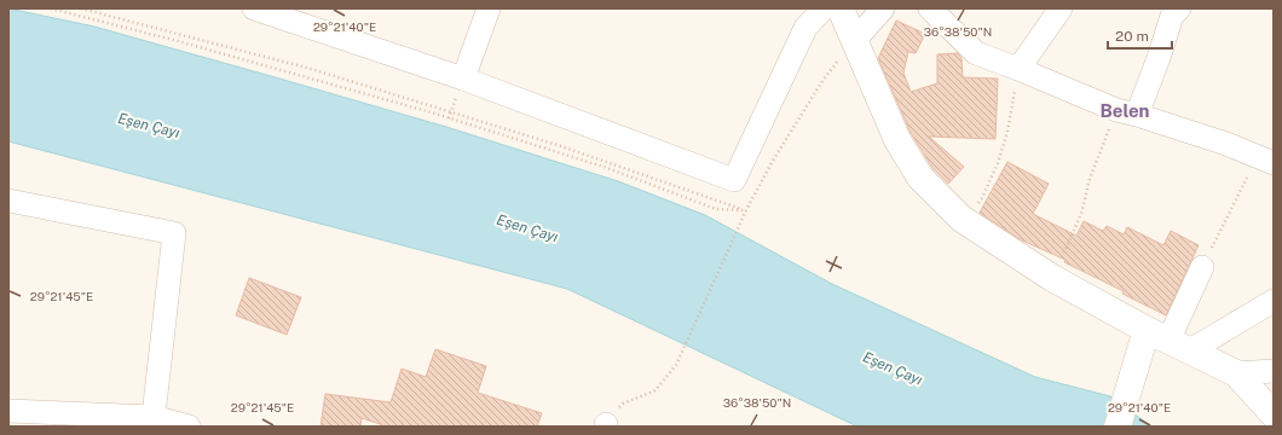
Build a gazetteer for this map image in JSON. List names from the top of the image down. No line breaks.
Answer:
{"districts":["Belen"],"water":["Eşen Çayı"],"scale_bar":"20 m","coordinates":["29°21'40\"E","36°38'50\"N","29°21'45\"E"]}
